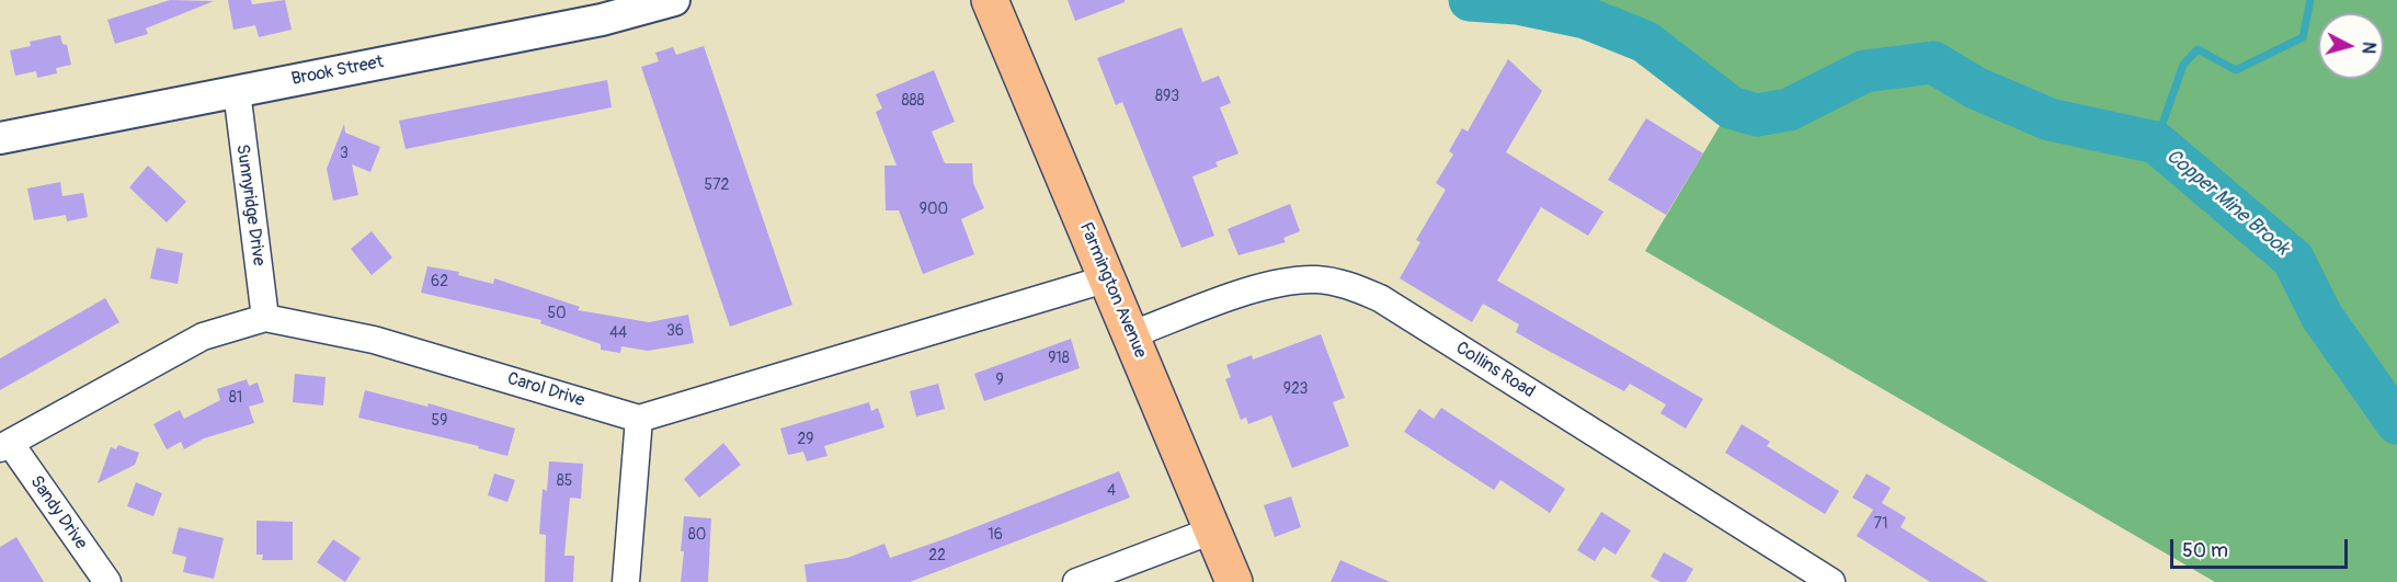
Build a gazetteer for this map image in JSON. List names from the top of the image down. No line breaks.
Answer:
{"streets":{"highway":["Farmington Avenue"],"street":["Brook Street","Sunnyridge Drive","Collins Road","Carol Drive","Sandy Drive"]},"crossings":[["Brook Street","Sunnyridge Drive"],["Sunnyridge Drive","Carol Drive"],["Farmington Avenue","Collins Road"],["Carol Drive","Sandy Drive"]],"water":["Copper Mine Brook"],"house_numbers":["893","888","3","572","900","62","50","36","44","918","9","923","81","59","29","85","4","71","80","16","22"],"scale_bar":"50 m","north":"right"}
